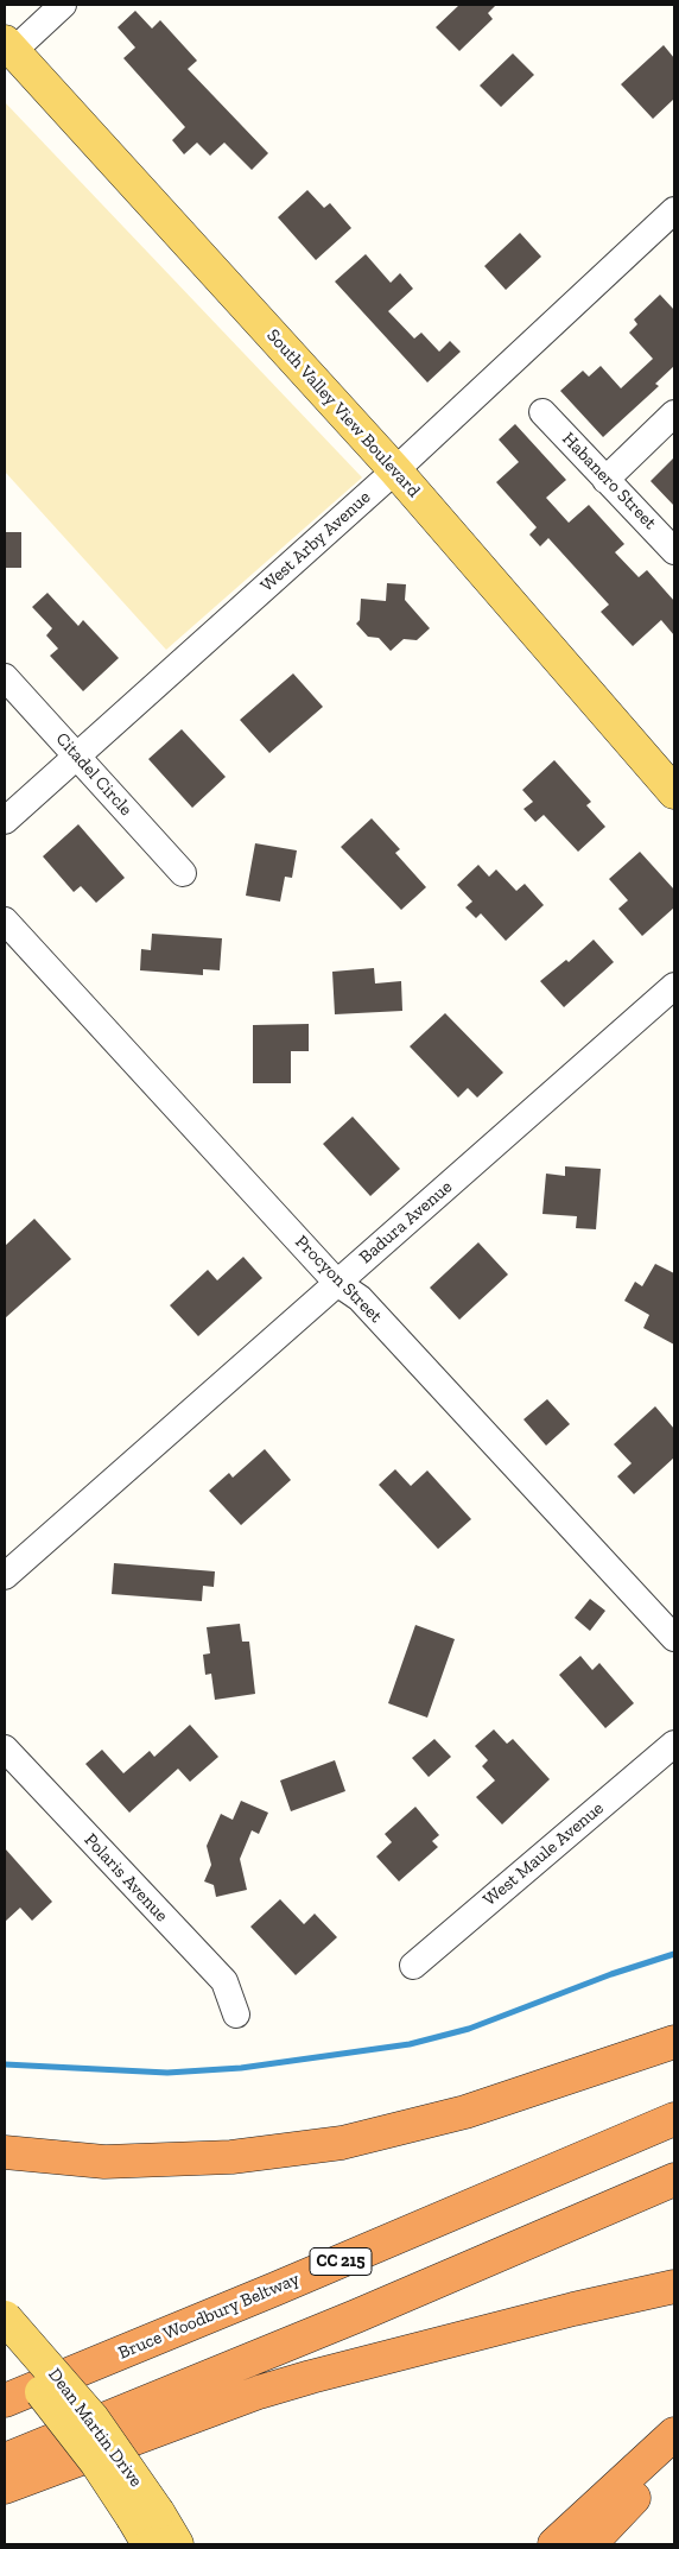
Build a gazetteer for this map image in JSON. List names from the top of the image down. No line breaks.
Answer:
{"streets":{"highway":["CC 215","Bruce Woodbury Beltway"],"main road":["South Valley View Boulevard","Dean Martin Drive"],"street":["Habanero Street","West Arby Avenue","Citadel Circle","Badura Avenue","Procyon Street","West Maule Avenue","Polaris Avenue"]},"crossings":[["South Valley View Boulevard","West Arby Avenue"],["West Arby Avenue","Citadel Circle"],["Badura Avenue","Procyon Street"]]}
